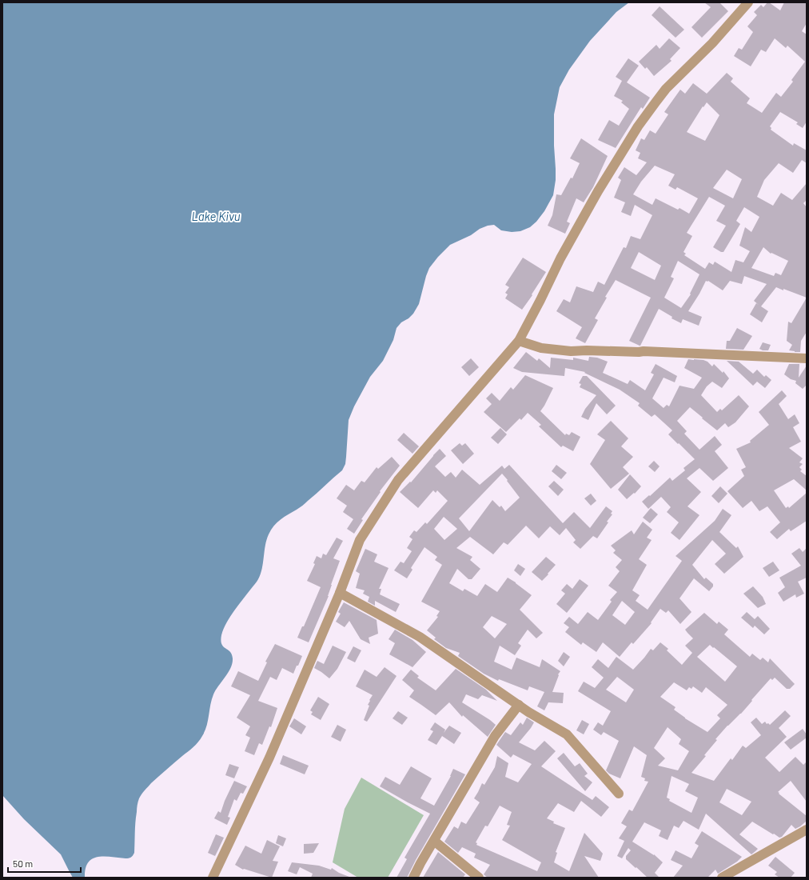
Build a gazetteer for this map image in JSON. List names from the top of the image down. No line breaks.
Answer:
{"water":["Lake Kivu"],"scale_bar":"50 m"}
